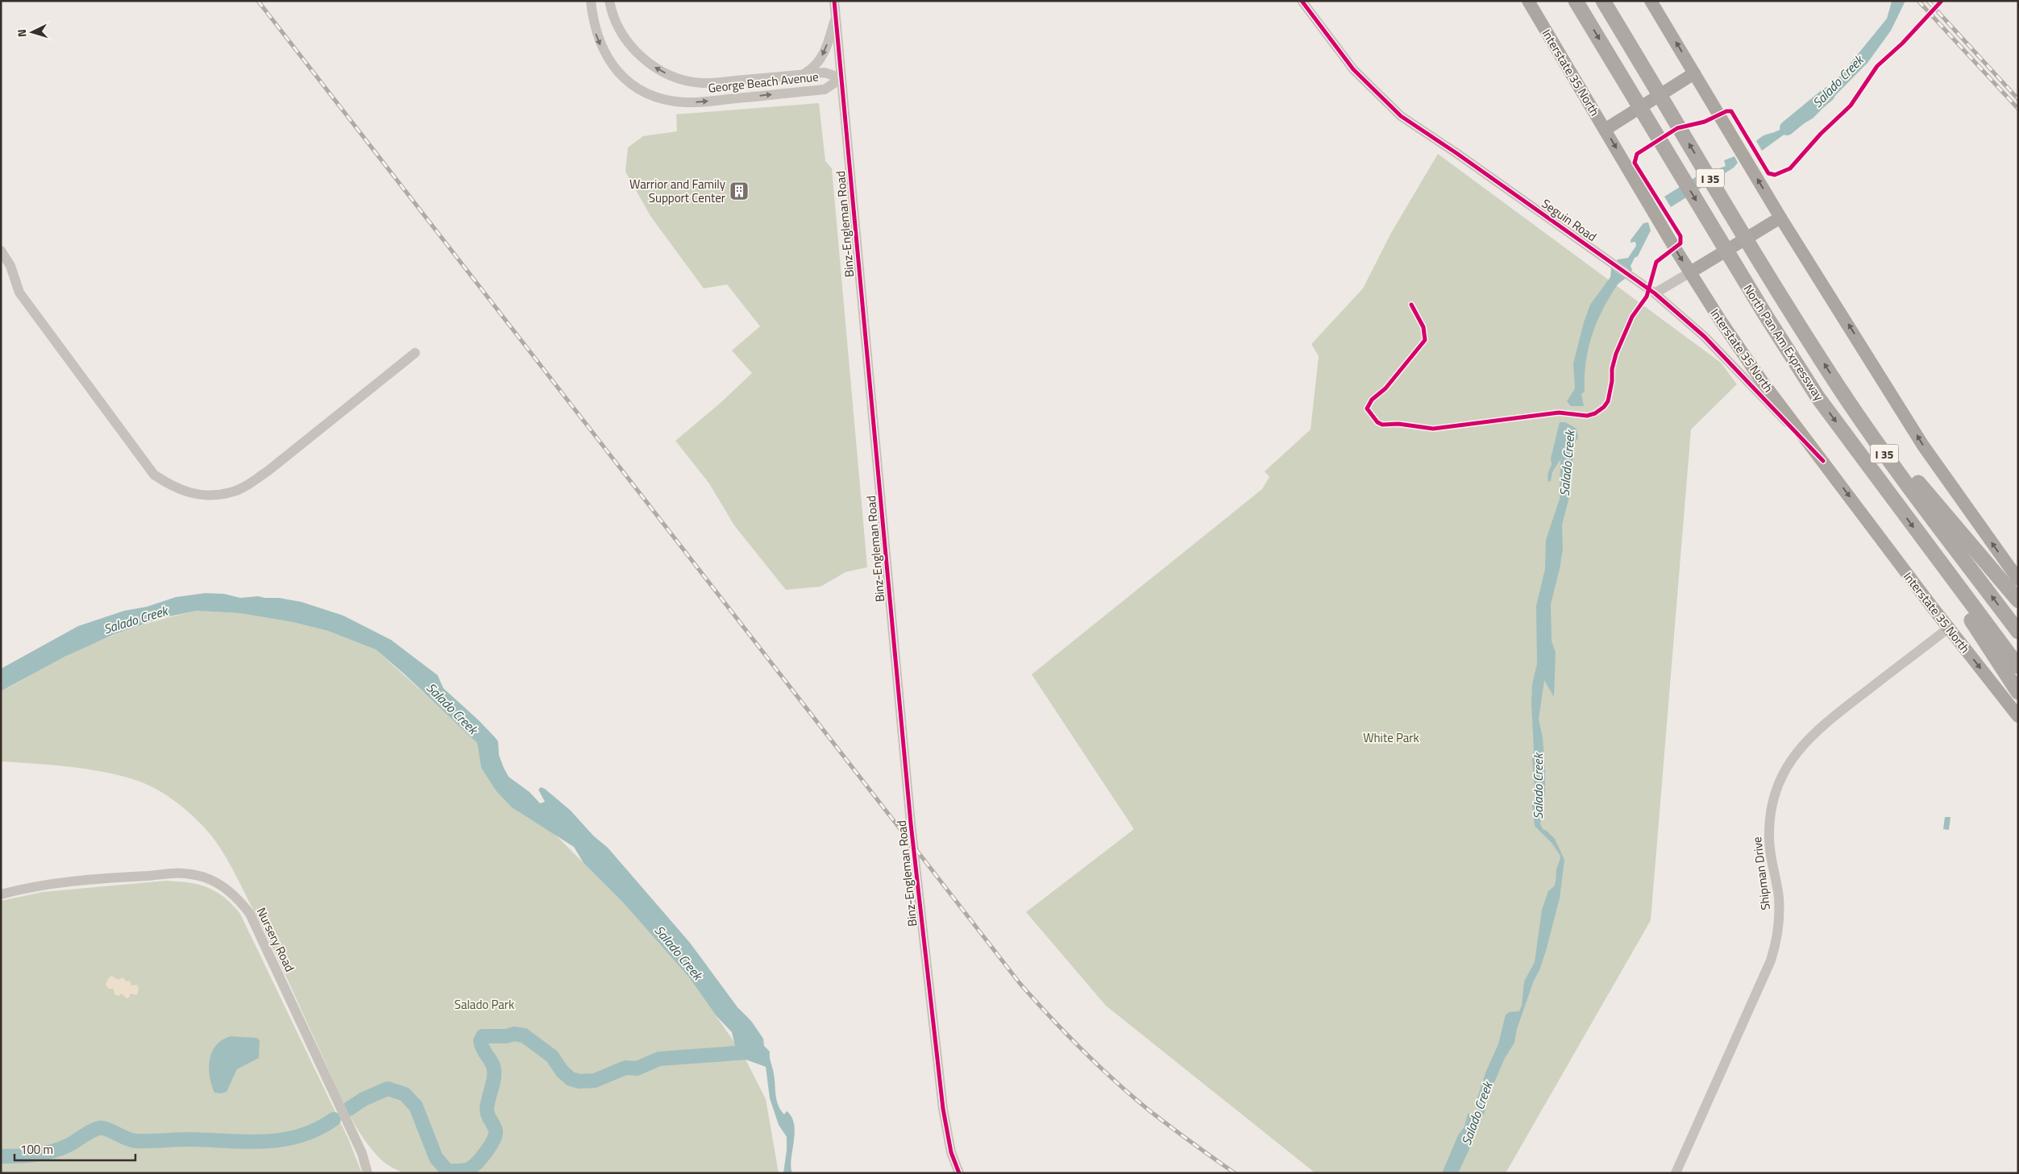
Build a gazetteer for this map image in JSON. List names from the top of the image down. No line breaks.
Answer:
{"streets":{"highway":["I 35","North Pan Am Expressway"],"main road":["Interstate 35 North"],"street":["George Beach Avenue","Seguin Road","Binz-Engleman Road","Shipman Drive","Nursery Road"]},"crossings":[["Interstate 35 North","Seguin Road"],["Interstate 35 North","Shipman Drive"],["George Beach Avenue","Binz-Engleman Road"]],"water":["Salado Creek"],"parks":["White Park","Salado Park"],"places":{"building":["Warrior and Family Support Center"]},"scale_bar":"100 m","north":"left"}
